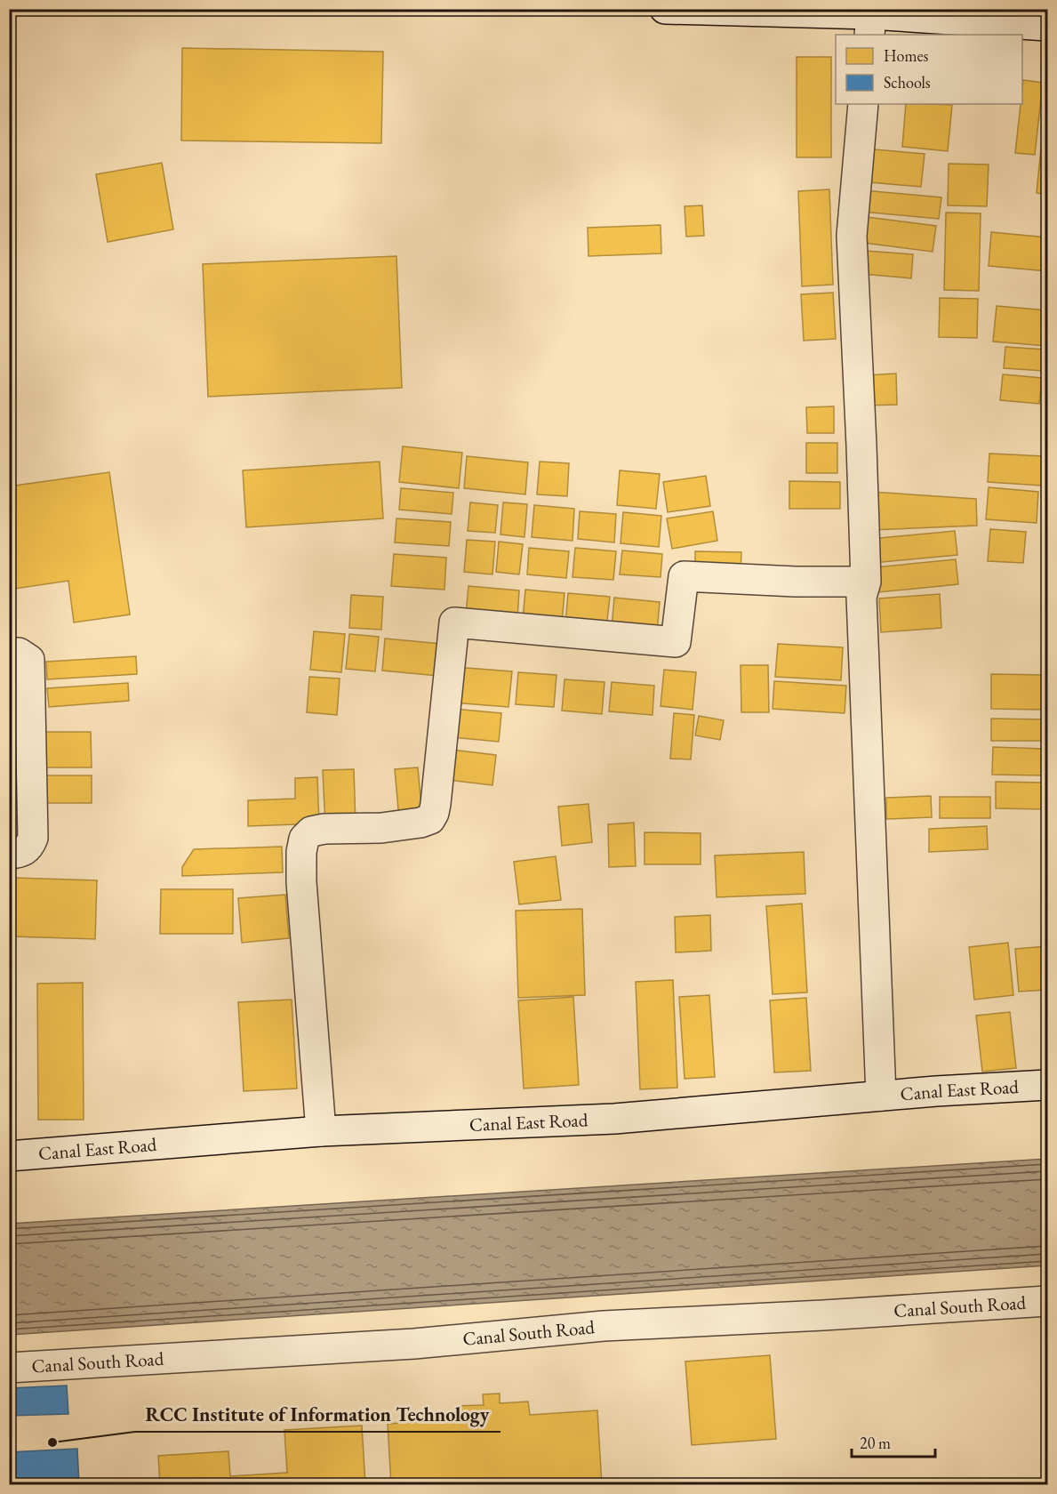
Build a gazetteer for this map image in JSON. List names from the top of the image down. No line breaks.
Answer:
{"streets":{"street":["Canal East Road","Canal South Road"]},"places":["RCC Institute of Information Technology"],"legend":["Homes","Schools"],"scale_bar":"20 m"}
